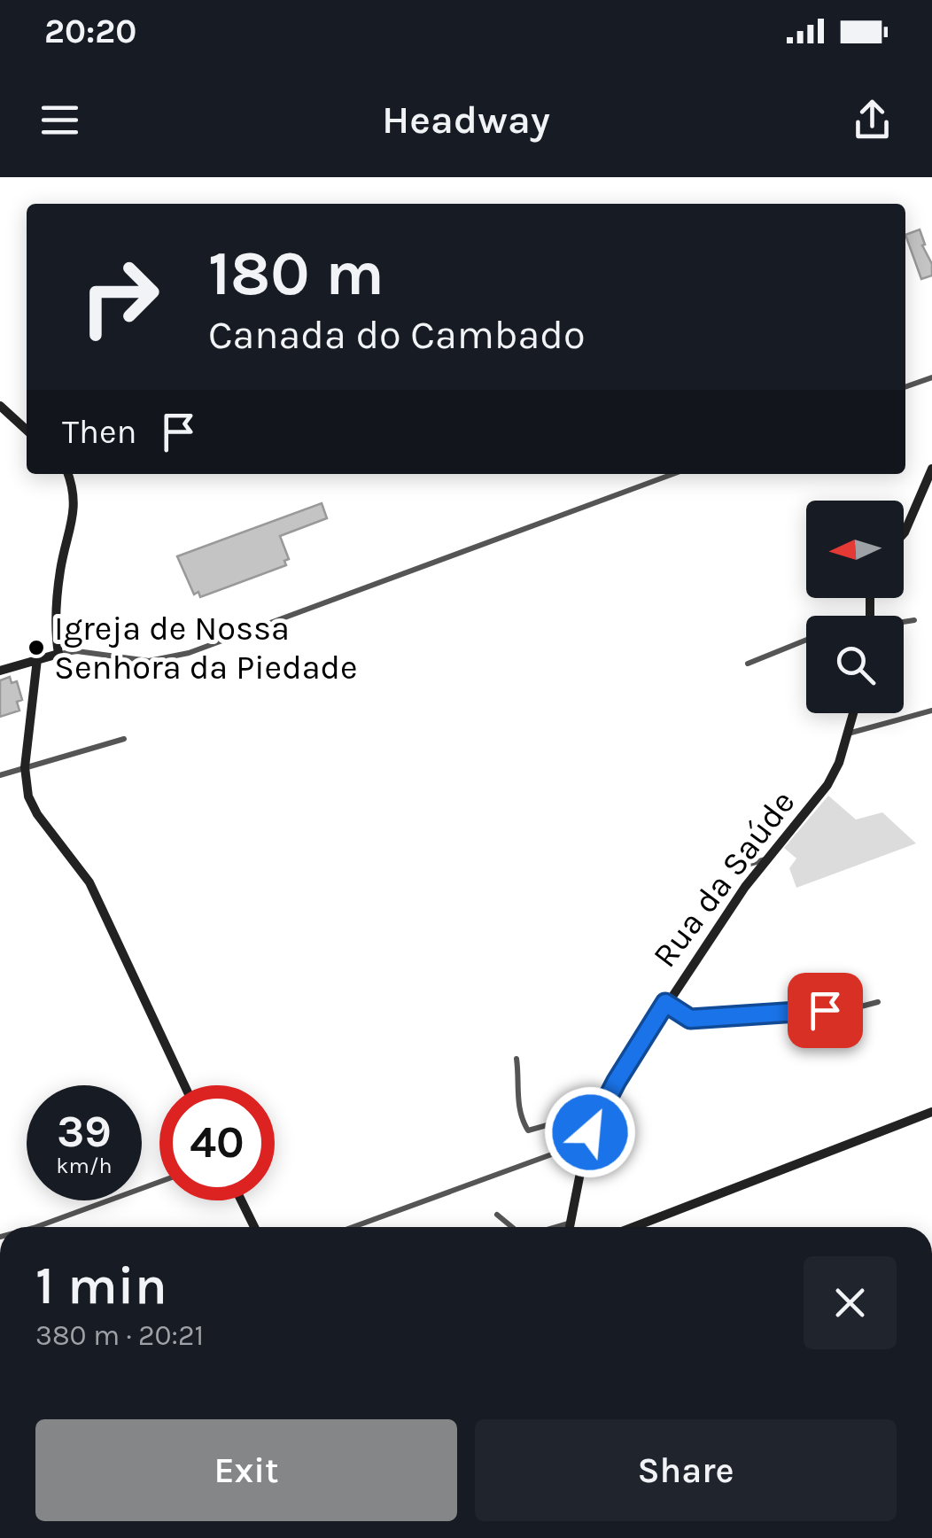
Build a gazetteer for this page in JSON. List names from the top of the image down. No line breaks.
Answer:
{"streets":{"street":["Rua da Saúde"]},"places":["Igreja de Nossa Senhora da Piedade"],"north":"left","page":{"status":"20:20","header":"Headway","turn":["180 m","Canada do Cambado"],"then":"Then","speed":"39 km/h","limit":"40","heading":["1 min","380 m · 20:21"],"buttons":["Exit","Share"]}}
